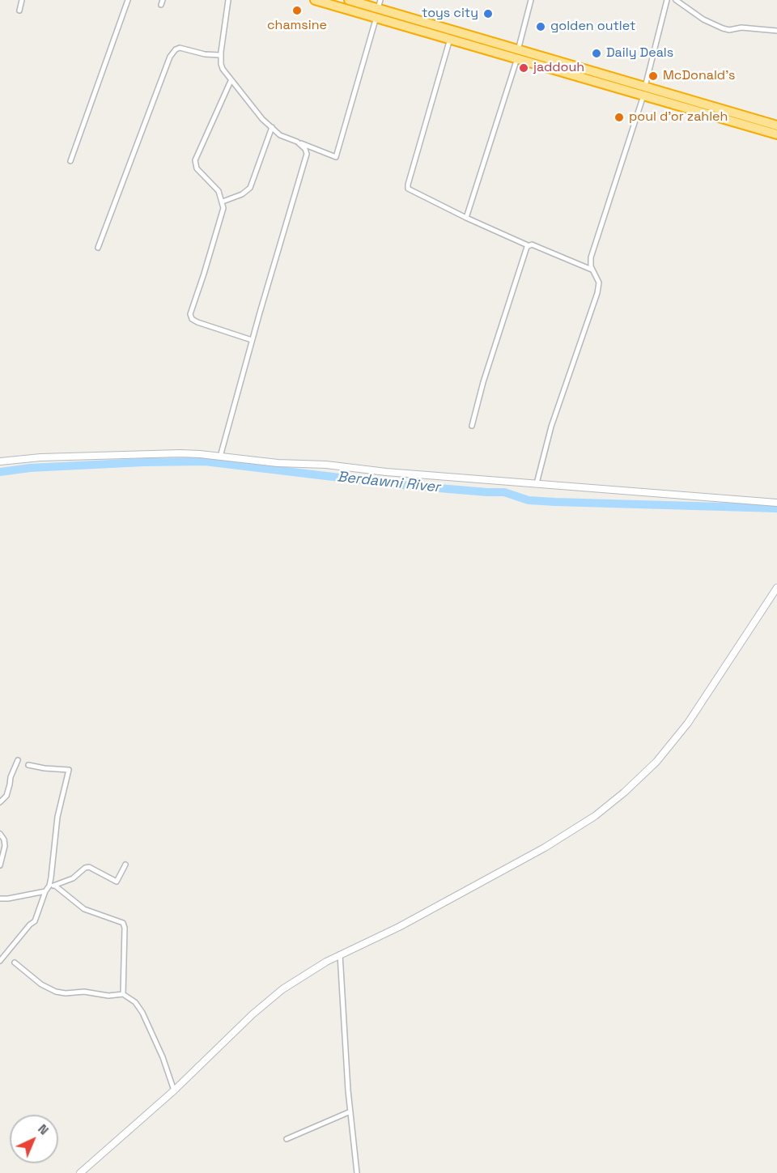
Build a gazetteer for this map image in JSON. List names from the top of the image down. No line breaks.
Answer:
{"water":["Berdawni River"],"places":["chamsine","toys city","golden outlet","Daily Deals","jaddouh","McDonald's","poul d'or zahleh"],"north":"top right"}
